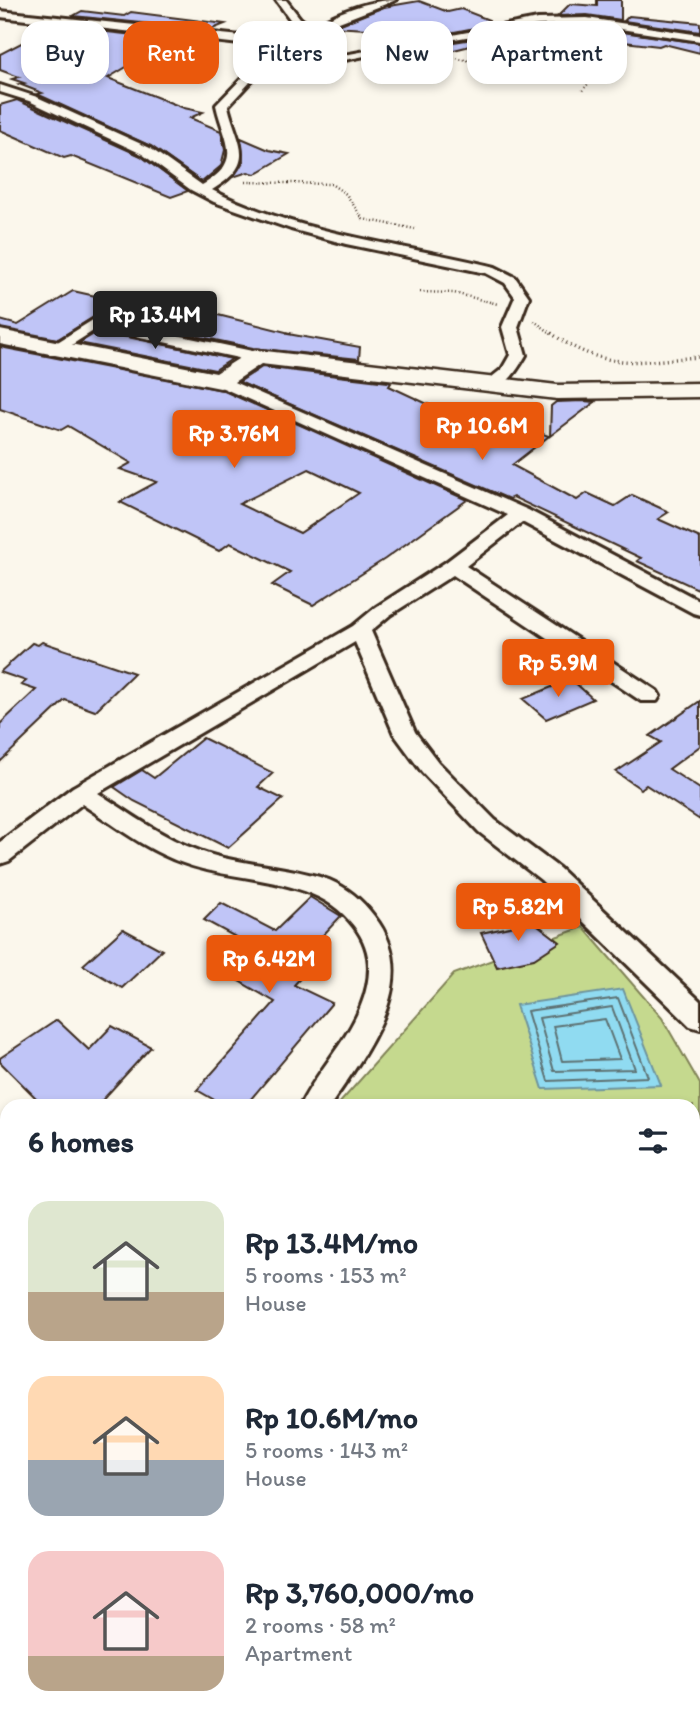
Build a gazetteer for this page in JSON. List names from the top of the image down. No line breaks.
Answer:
{"page":{"chip":["Buy","Rent","Filters","New","Apartment"],"price":["Rp 13.4M","Rp 10.6M","Rp 3.76M","Rp 5.9M","Rp 5.82M","Rp 6.42M"],"heading":"6 homes","list":[{"name":"Rp 13.4M/mo","note":"5 rooms · 153 m² · House"},{"name":"Rp 10.6M/mo","note":"5 rooms · 143 m² · House"},{"name":"Rp 3,760,000/mo","note":"2 rooms · 58 m² · Apartment"}]}}
